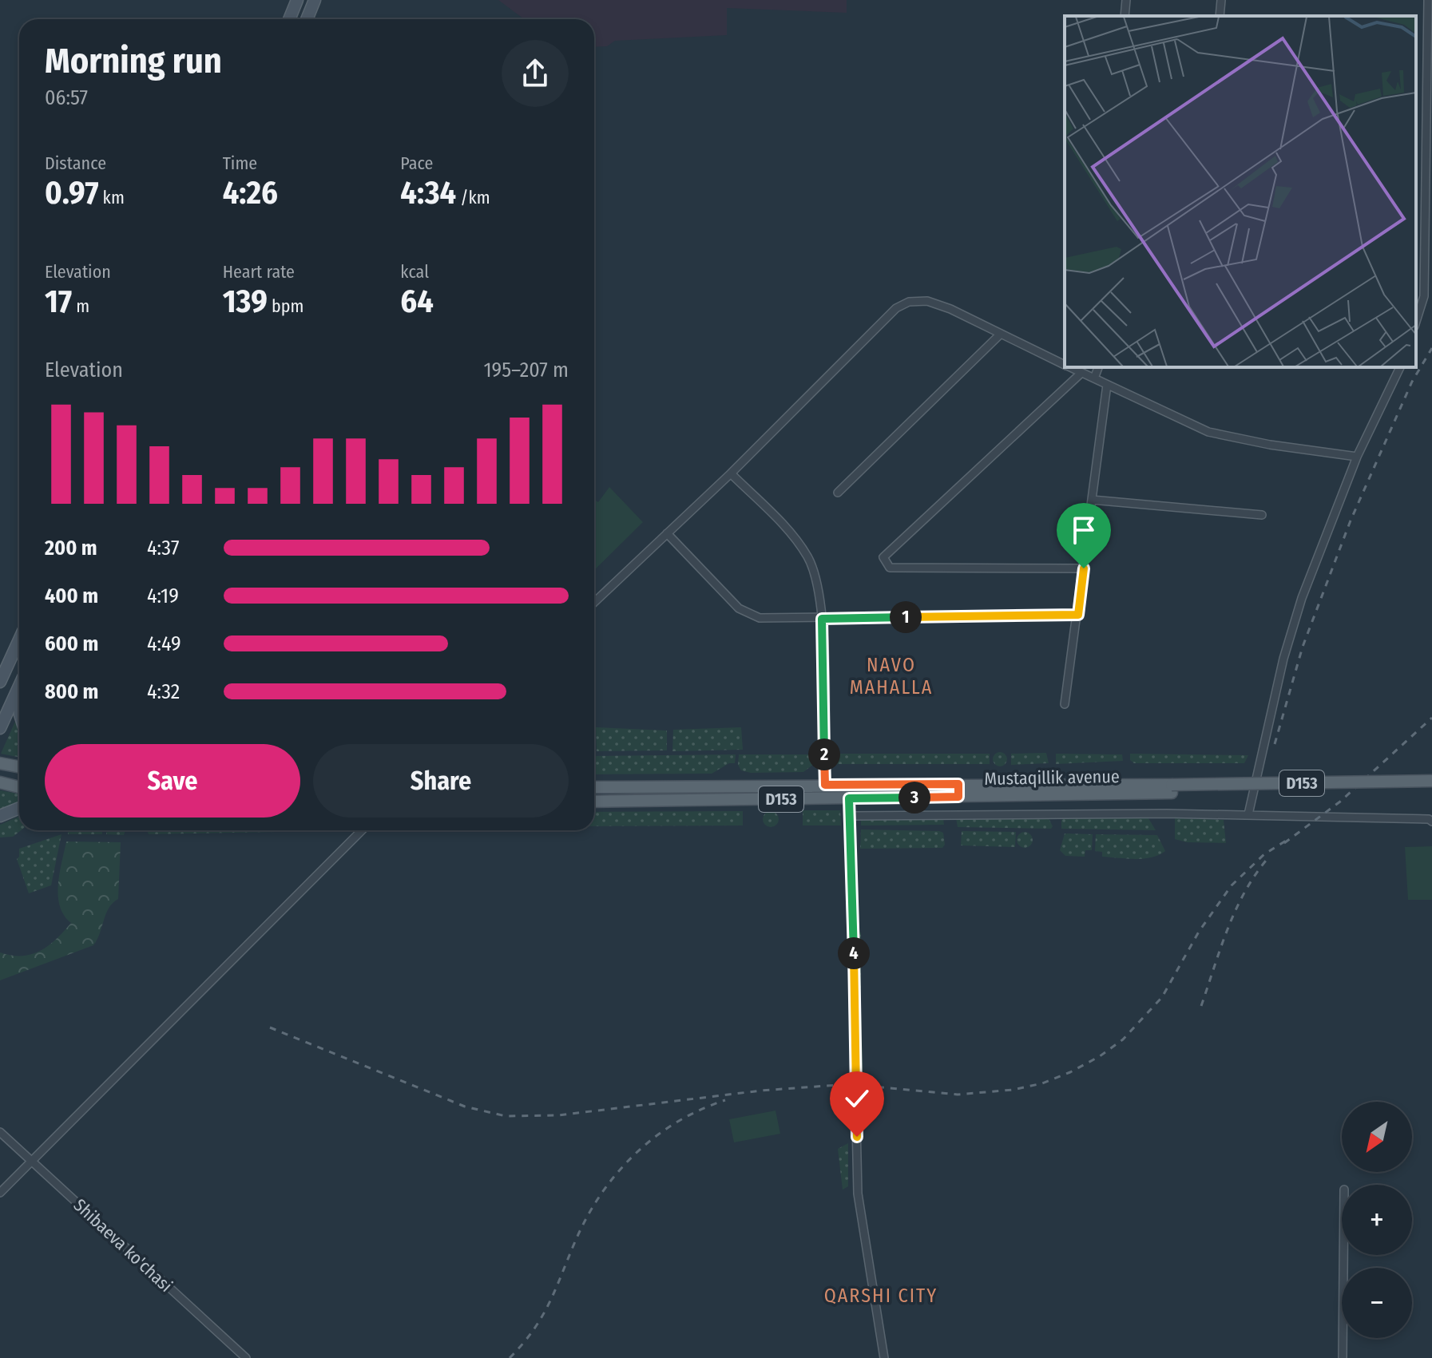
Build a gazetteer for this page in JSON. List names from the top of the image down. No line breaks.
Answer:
{"streets":{"main road":["Mustaqillik avenue","D153"],"street":["Shibaeva ko'chasi"]},"crossings":[["Mustaqillik avenue","D153"]],"districts":["NAVO MAHALLA","QARSHI CITY"],"north":"bottom left","page":{"heading":["Morning run","06:57"],"stats":[["Distance","0.97 km"],["Time","4:26"],["Pace","4:34 /km"],["Elevation","17 m"],["Heart rate","139 bpm"],["kcal","64"]],"chart":["Elevation","195–207 m"],"list":[{"name":"200 m","note":"4:37"},{"name":"400 m","note":"4:19"},{"name":"600 m","note":"4:49"},{"name":"800 m","note":"4:32"}],"pins":["1","2","3","4"],"buttons":["Save","Share"],"map_buttons":["+","−"]}}
